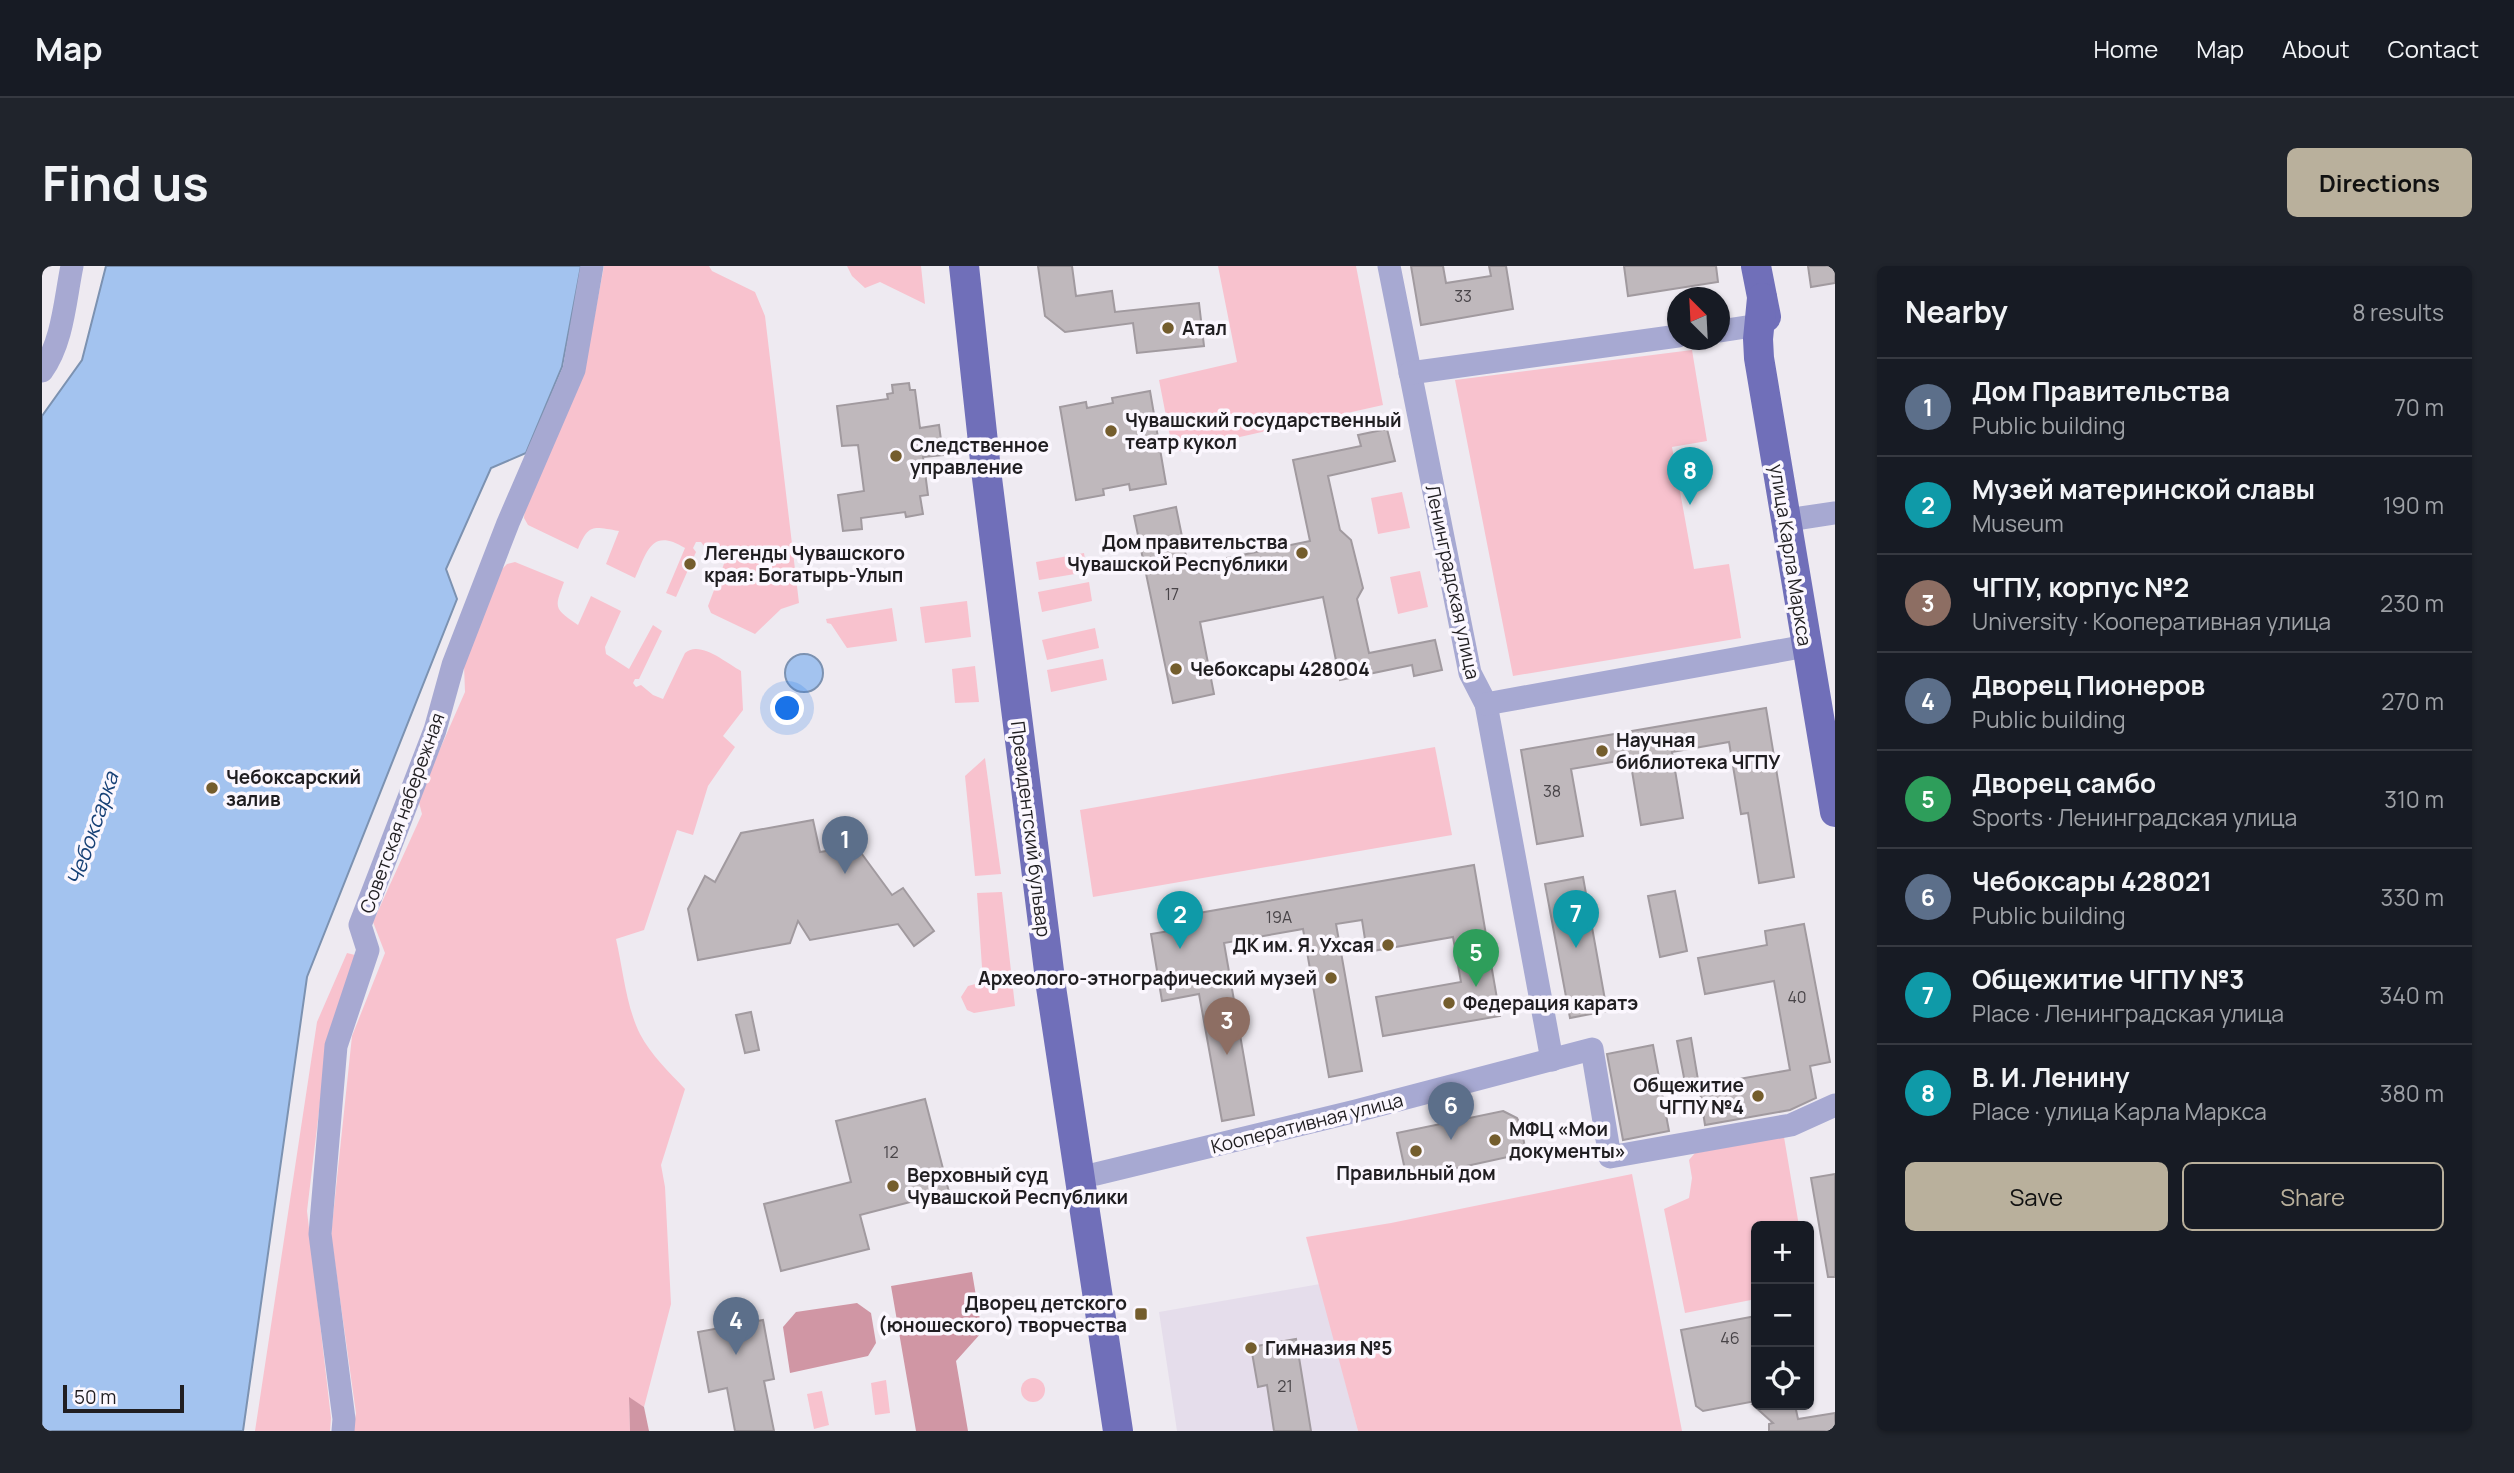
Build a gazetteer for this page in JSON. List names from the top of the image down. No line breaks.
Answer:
{"streets":{"main road":["улица Карла Маркса","Президентский бульвар"],"street":["Ленинградская улица","Советская набережная","Кооперативная улица"]},"crossings":[["Ленинградская улица","Кооперативная улица"],["Президентский бульвар","Кооперативная улица"]],"water":["Чебоксарка"],"places":{"other":["Атал","Чувашский государственный театр кукол","Следственное управление","Дом правительства Чувашской Республики","Легенды Чувашского края: Богатырь-Улып","Чебоксары 428004","Научная библиотека ЧГПУ","Чебоксарский залив","ДК им. Я. Ухсая","Археолого-этнографический музей","Федерация каратэ","Общежитие ЧГПУ №4","МФЦ «Мои документы»","Правильный дом","Верховный суд Чувашской Республики","Гимназия №5"],"transit":["Дворец детского (юношеского) творчества"]},"house_numbers":["33","17","38","19А","40","12","46","21"],"scale_bar":"50 m","north":"top left","page":{"header":"Map","nav":["Home","Map","About","Contact"],"buttons":["Directions",["Save","Share"]],"title":"Find us","heading":["Nearby","8 results"],"list":[{"mark":"1","name":"Дом Правительства","note":"Public building","value":"70 m"},{"mark":"2","name":"Музей материнской славы","note":"Museum","value":"190 m"},{"mark":"3","name":"ЧГПУ, корпус №2","note":"University · Кооперативная улица","value":"230 m"},{"mark":"4","name":"Дворец Пионеров","note":"Public building","value":"270 m"},{"mark":"5","name":"Дворец самбо","note":"Sports · Ленинградская улица","value":"310 m"},{"mark":"6","name":"Чебоксары 428021","note":"Public building","value":"330 m"},{"mark":"7","name":"Общежитие ЧГПУ №3","note":"Place · Ленинградская улица","value":"340 m"},{"mark":"8","name":"В. И. Ленину","note":"Place · улица Карла Маркса","value":"380 m"}],"pins":["8","1","7","2","5","3","6","4"],"map_buttons":["+","−"],"scale":"50 m"}}
